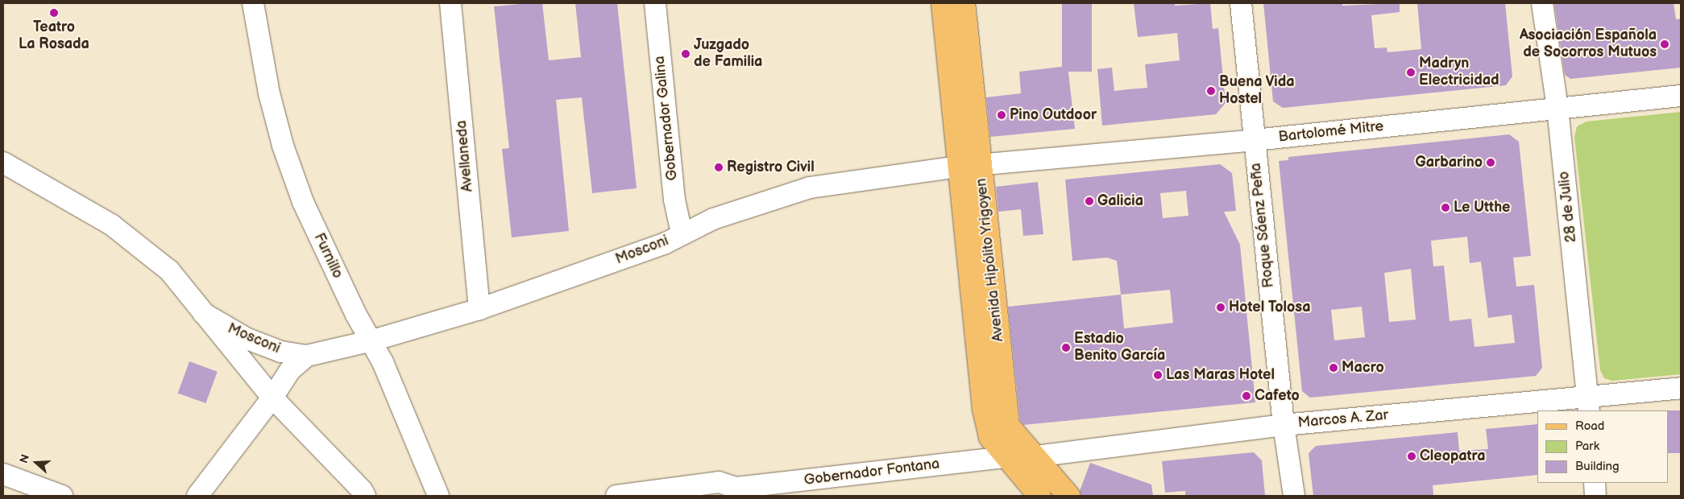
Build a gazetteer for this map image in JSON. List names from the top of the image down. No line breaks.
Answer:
{"streets":{"main road":["Avenida Hipólito Yrigoyen"],"street":["Gobernador Galina","Bartolomé Mitre","Avellaneda","28 de Julio","Roque Sáenz Peña","Mosconi","Furnillo","Marcos A. Zar","Gobernador Fontana"]},"crossings":[["Gobernador Galina","Mosconi"],["Bartolomé Mitre","28 de Julio"],["Bartolomé Mitre","Roque Sáenz Peña"],["Bartolomé Mitre","Mosconi"],["Bartolomé Mitre","Avenida Hipólito Yrigoyen"],["Avellaneda","Mosconi"],["28 de Julio","Marcos A. Zar"],["Roque Sáenz Peña","Marcos A. Zar"],["Mosconi","Furnillo"],["Mosconi","Avenida Hipólito Yrigoyen"],["Avenida Hipólito Yrigoyen","Marcos A. Zar"],["Avenida Hipólito Yrigoyen","Gobernador Fontana"],["Marcos A. Zar","Gobernador Fontana"]],"places":["Teatro La Rosada","Asociación Española de Socorros Mutuos","Juzgado de Familia","Madryn Electricidad","Buena Vida Hostel","Pino Outdoor","Garbarino","Registro Civil","Galicia","Le Utthe","Hotel Tolosa","Estadio Benito García","Macro","Las Maras Hotel","Cafeto","Cleopatra"],"legend":["Road","Park","Building"],"north":"left"}
